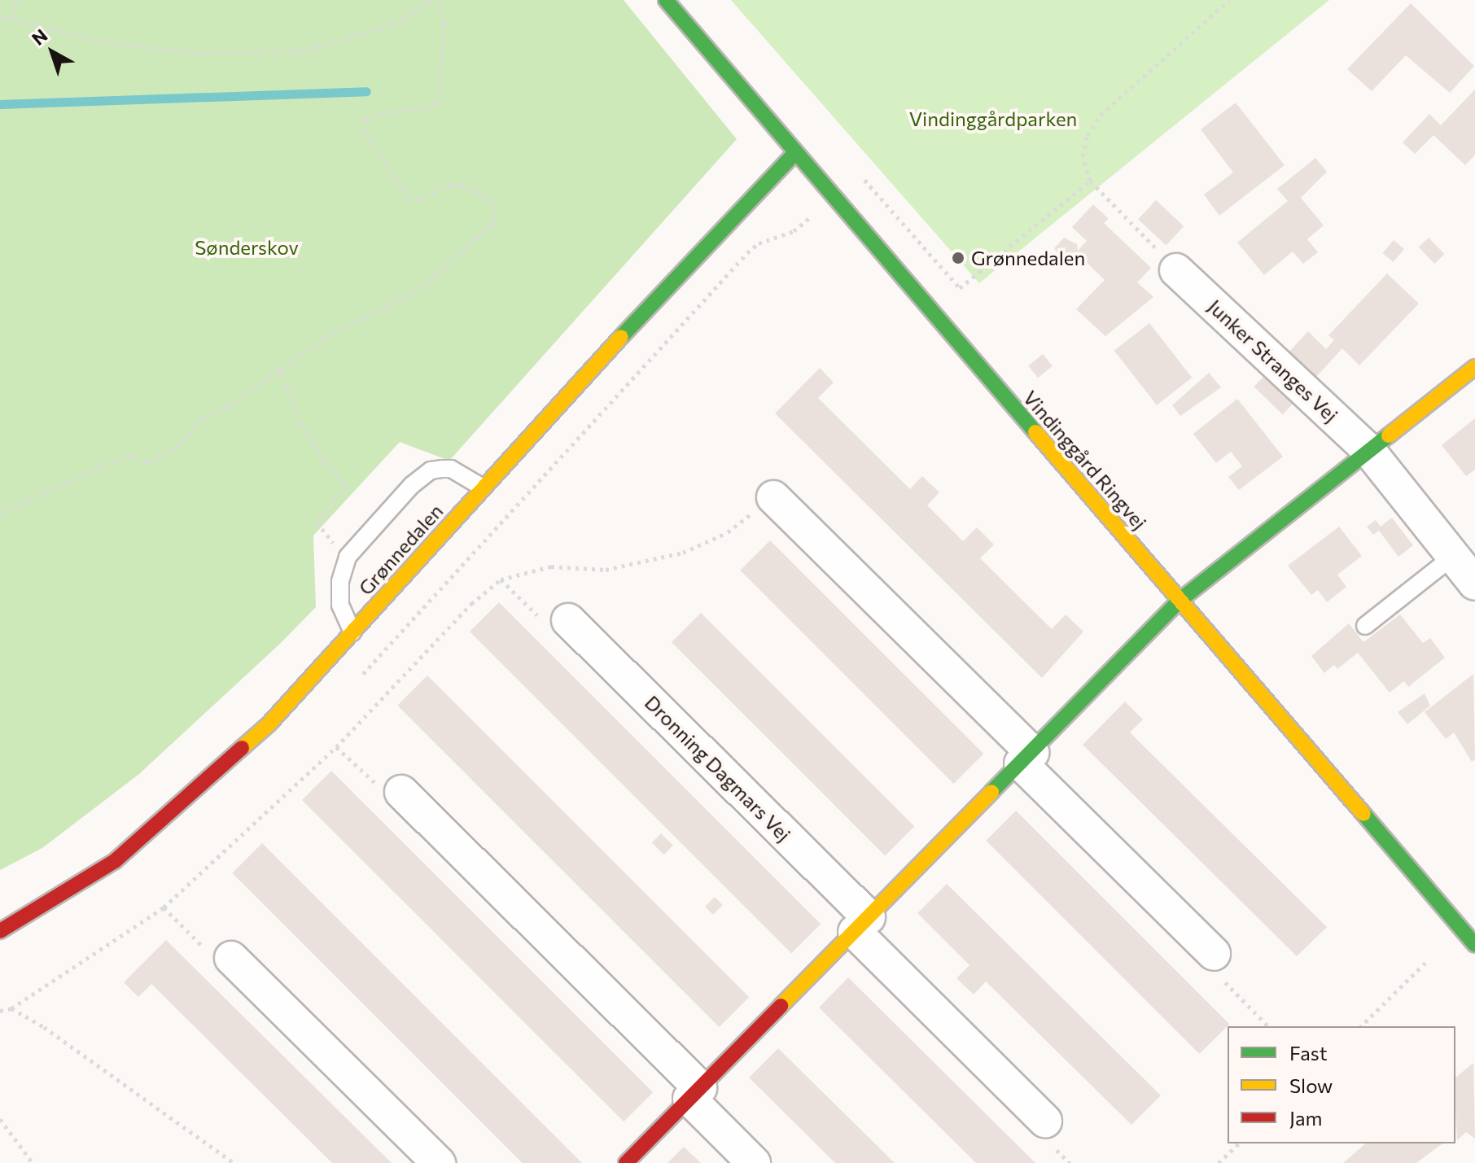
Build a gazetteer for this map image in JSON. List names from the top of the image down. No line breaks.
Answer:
{"streets":{"street":["Junker Stranges Vej","Vindinggård Ringvej","Grønnedalen","Dronning Dagmars Vej"]},"crossings":[["Vindinggård Ringvej","Grønnedalen"]],"parks":["Vindinggårdparken","Sønderskov"],"places":["Grønnedalen"],"legend":["Fast","Slow","Jam"],"north":"top left"}
